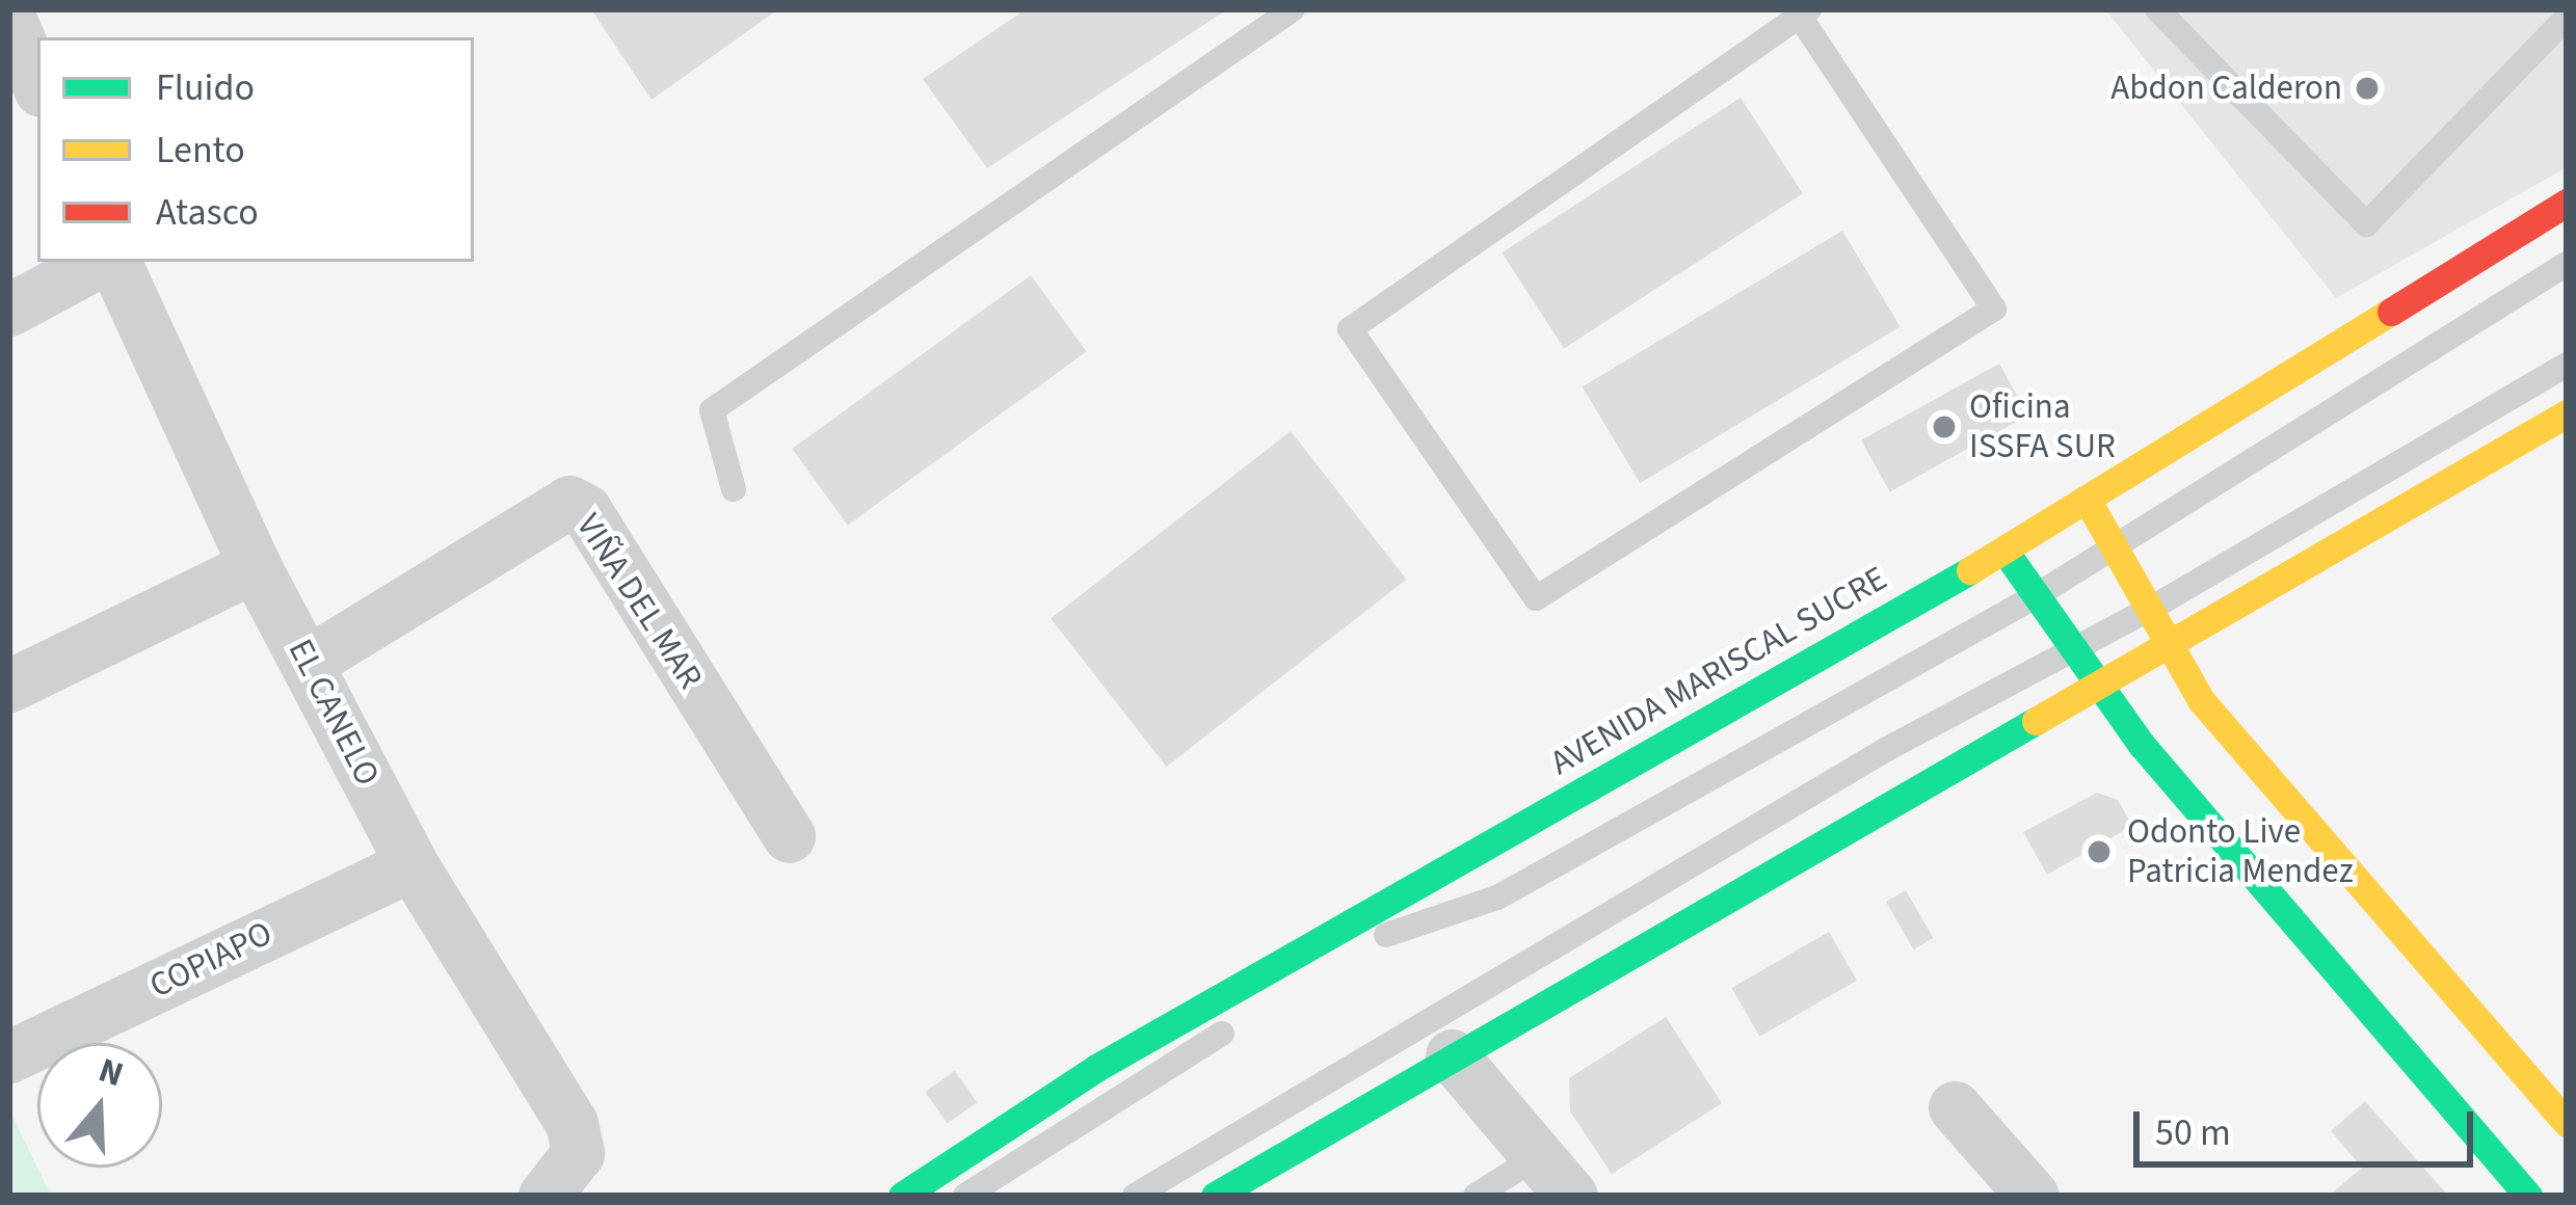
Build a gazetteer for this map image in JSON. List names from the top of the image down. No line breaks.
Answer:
{"streets":{"main road":["AVENIDA MARISCAL SUCRE"],"street":["VIÑA DEL MAR","EL CANELO","COPIAPO"]},"crossings":[["VIÑA DEL MAR","EL CANELO"],["EL CANELO","COPIAPO"]],"places":["Abdon Calderon","Oficina ISSFA SUR","Odonto Live Patricia Mendez"],"legend":["Fluido","Lento","Atasco"],"scale_bar":"50 m","north":"top"}
